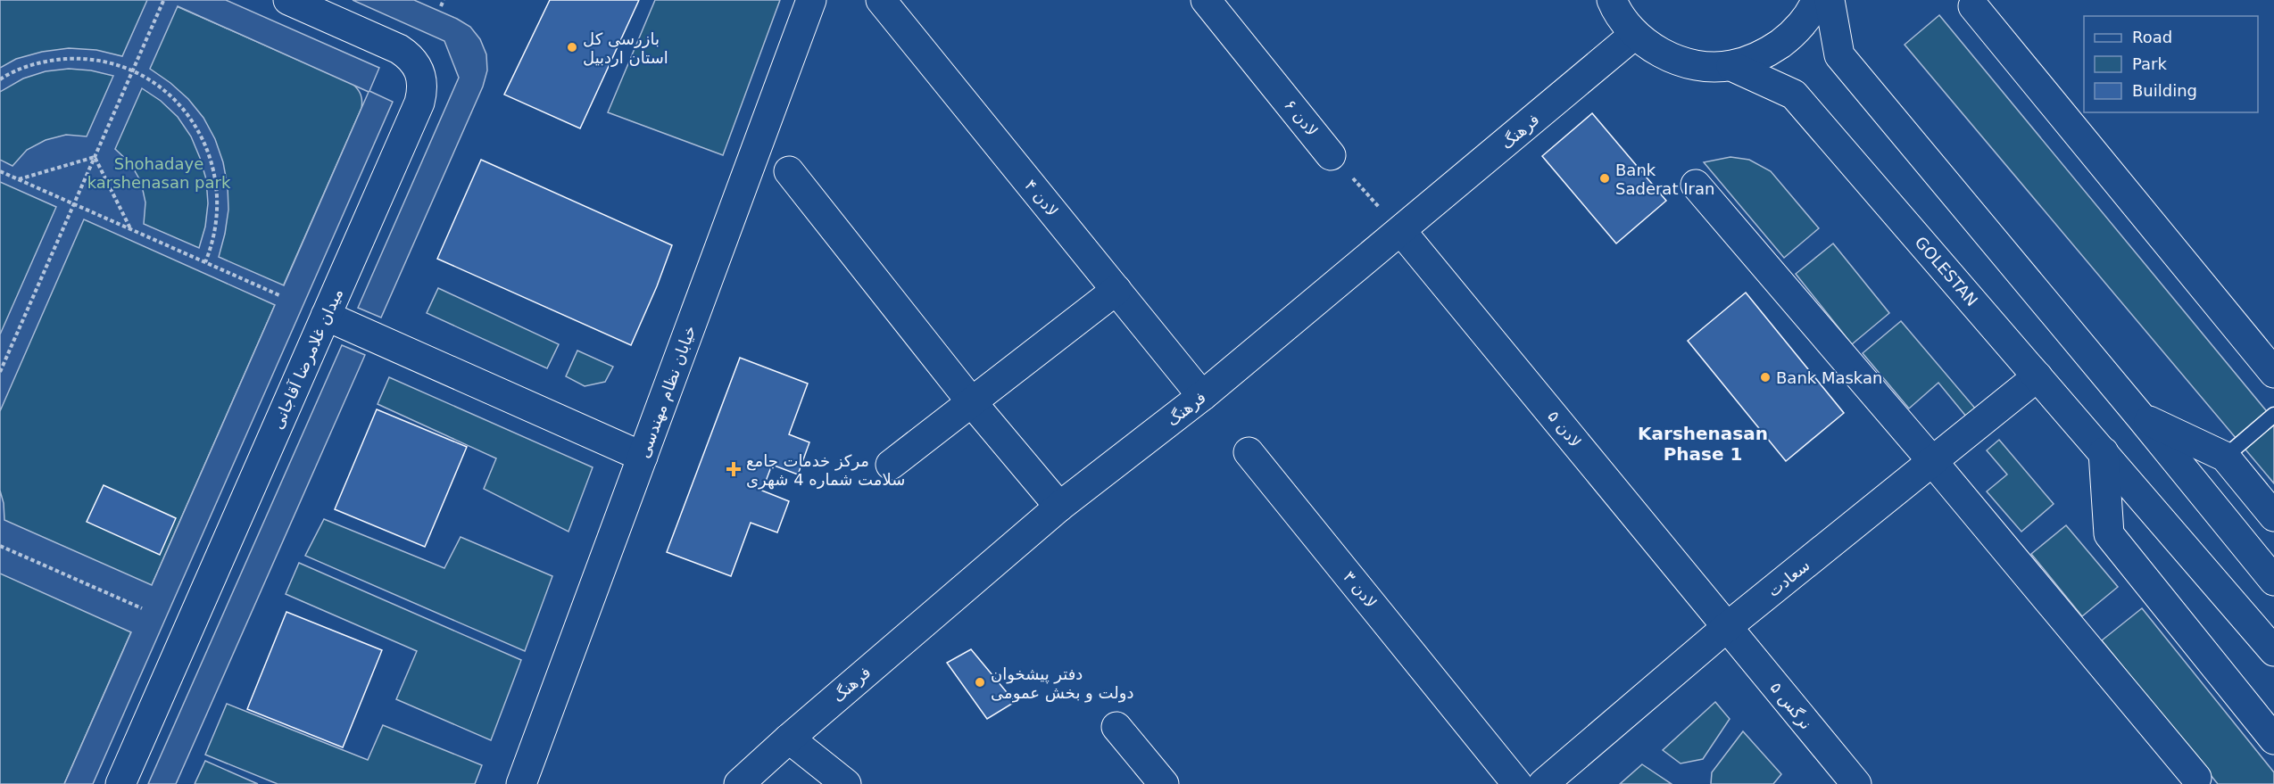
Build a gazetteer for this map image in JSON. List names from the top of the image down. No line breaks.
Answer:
{"streets":{"street":["لادن ۶","فرهنگ","لادن ۴","GOLESTAN","میدان غلامرضا آقاجانی","خیابان نظام مهندسی","لادن ۵","سعادت","لادن ۳","نرگس ۵"]},"crossings":[["فرهنگ","لادن ۴"],["فرهنگ","لادن ۵"],["GOLESTAN","سعادت"],["لادن ۵","سعادت"],["لادن ۵","نرگس ۵"],["سعادت","نرگس ۵"]],"districts":["Karshenasan Phase 1"],"parks":["Shohadaye karshenasan park"],"places":{"other":["بازرسی کل استان اردبیل","Bank Saderat Iran","Bank Maskan","دفتر پیشخوان دولت و بخش عمومی"],"health":["مرکز خدمات جامع سلامت شماره 4 شهری"]},"legend":["Road","Park","Building"]}
